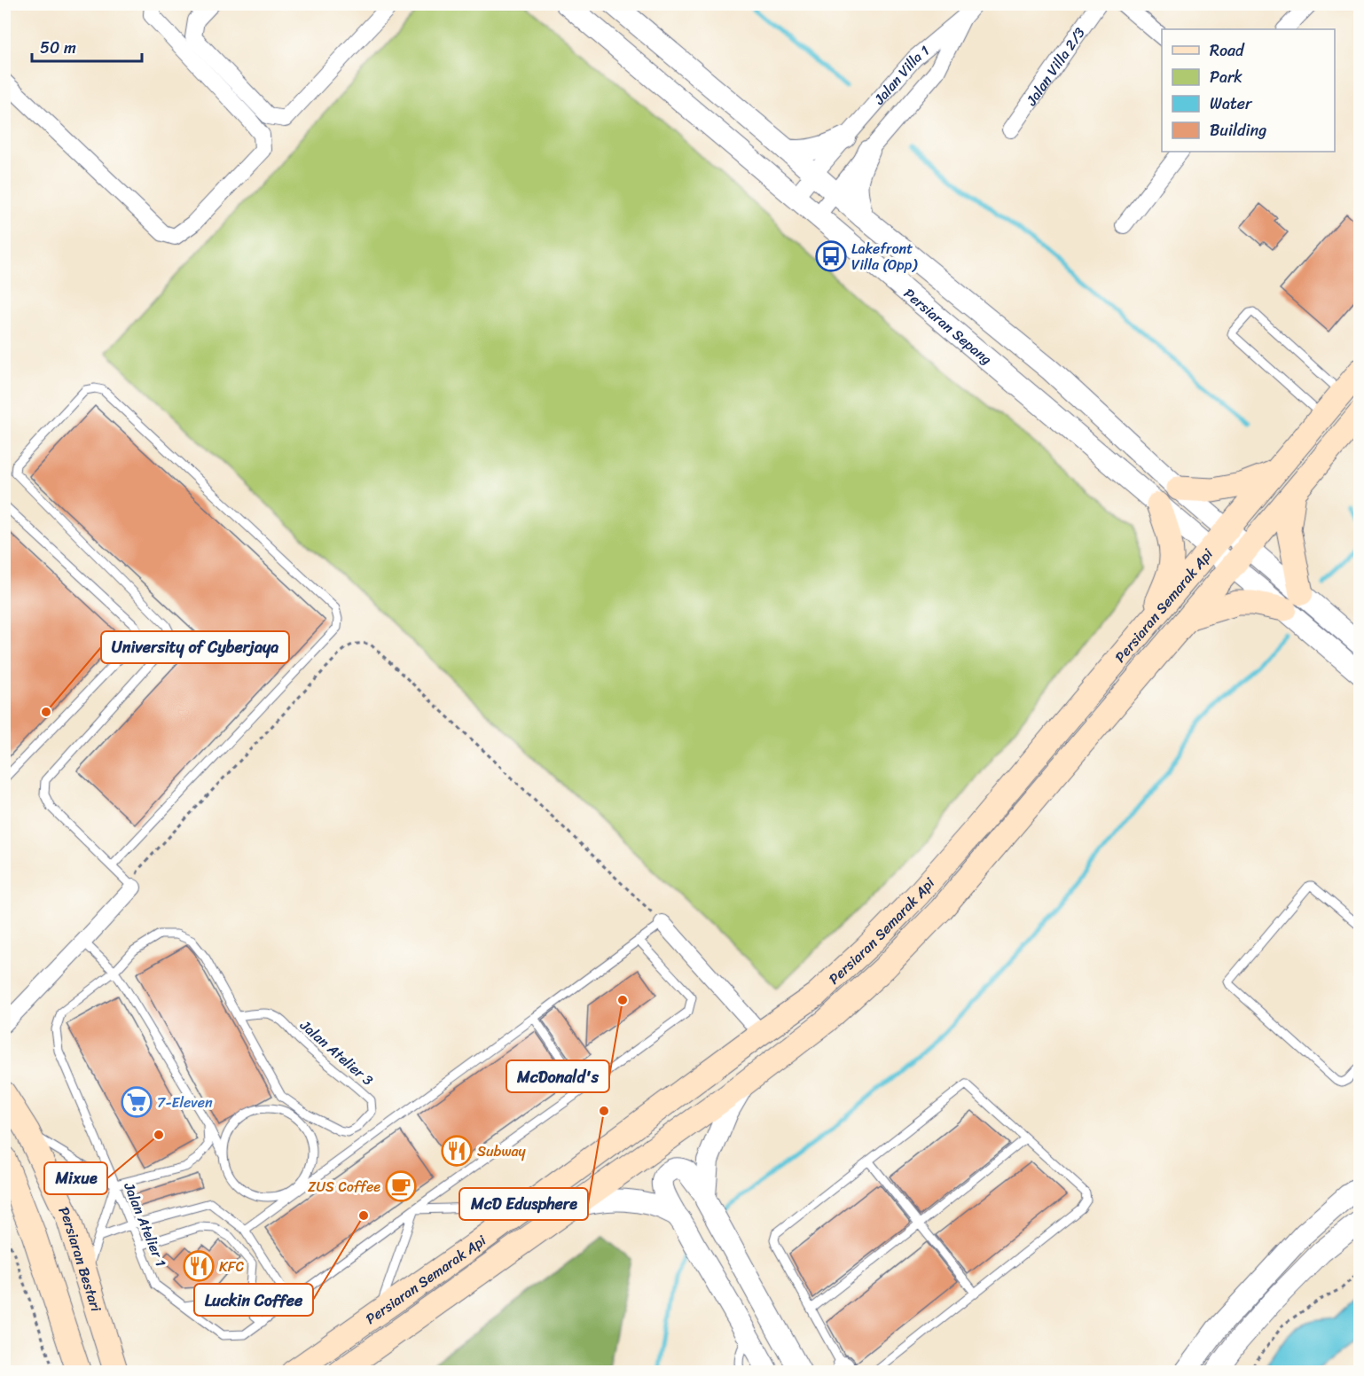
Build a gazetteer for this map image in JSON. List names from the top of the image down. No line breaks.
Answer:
{"streets":{"main road":["Persiaran Semarak Api","Persiaran Bestari"],"street":["Jalan Villa 2/3","Jalan Villa 1","Persiaran Sepang"],"lane":["Jalan Atelier 3","Jalan Atelier 1"]},"crossings":[["Jalan Villa 1","Persiaran Sepang"],["Persiaran Sepang","Persiaran Semarak Api"],["Jalan Atelier 3","Jalan Atelier 1"]],"places":{"bus stop":["Lakefront Villa (Opp)"],"other":["University of Cyberjaya","McDonald's","McD Edusphere","Mixue","Luckin Coffee"],"supermarket":["7-Eleven"],"restaurant":["Subway","KFC"],"cafe":["ZUS Coffee"]},"legend":["Road","Park","Water","Building"],"scale_bar":"50 m"}
